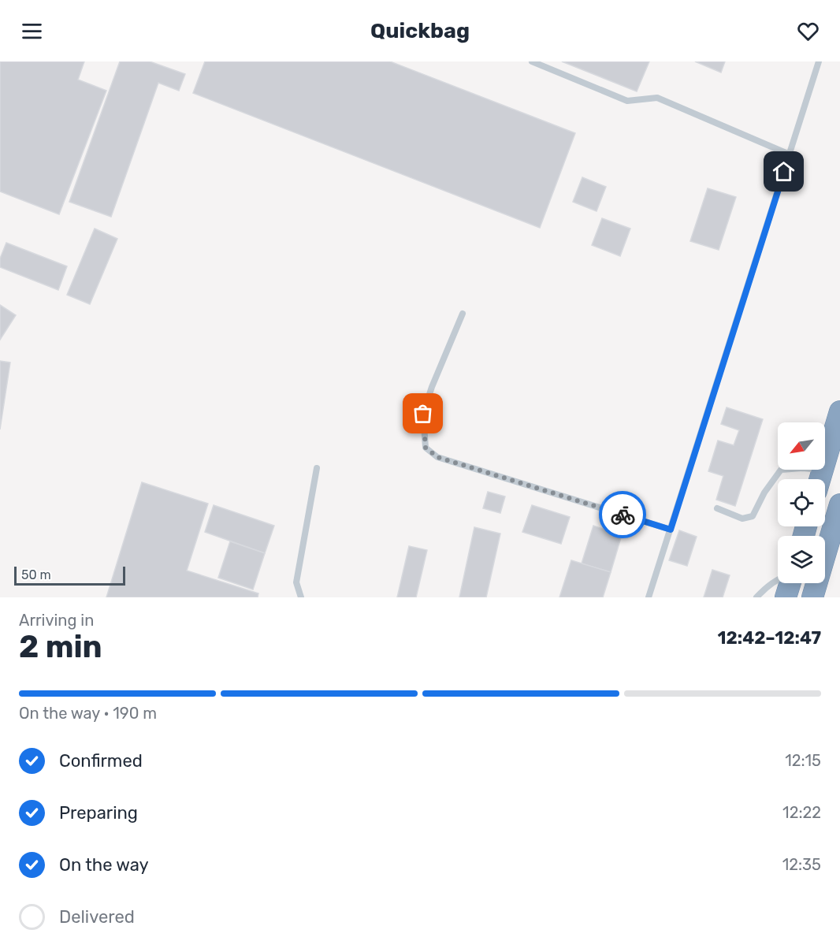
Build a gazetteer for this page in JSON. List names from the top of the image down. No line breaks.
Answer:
{"scale_bar":"50 m","north":"bottom left","page":{"header":"Quickbag","scale":"50 m","heading":["2 min","Arriving in","12:42–12:47"],"bar":"On the way · 190 m","list":[["Confirmed","12:15"],["Preparing","12:22"],["On the way","12:35"],"Delivered"]}}
